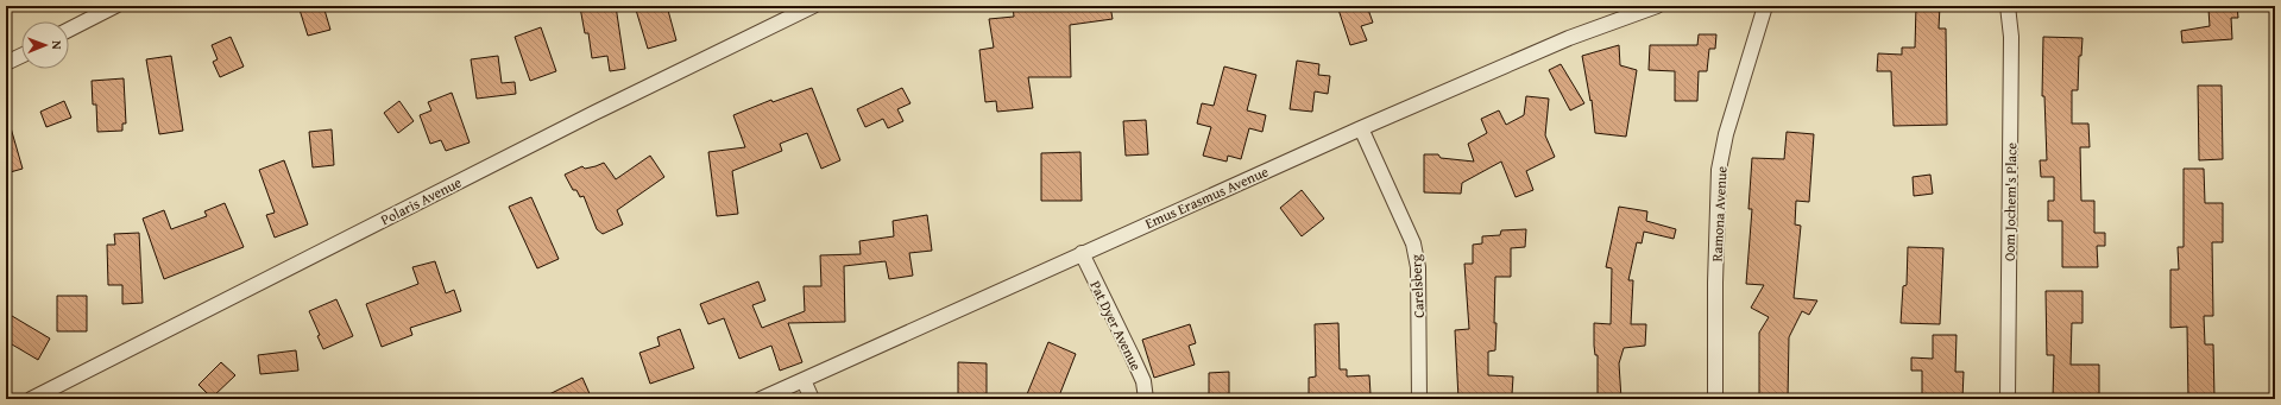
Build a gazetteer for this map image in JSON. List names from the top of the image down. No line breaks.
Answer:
{"streets":{"street":["Emus Erasmus Avenue","Polaris Avenue","Oom Jochem's Place","Ramona Avenue","Carelsberg","Pat Dyer Avenue"]},"crossings":[["Emus Erasmus Avenue","Carelsberg"],["Emus Erasmus Avenue","Pat Dyer Avenue"]],"north":"right"}
